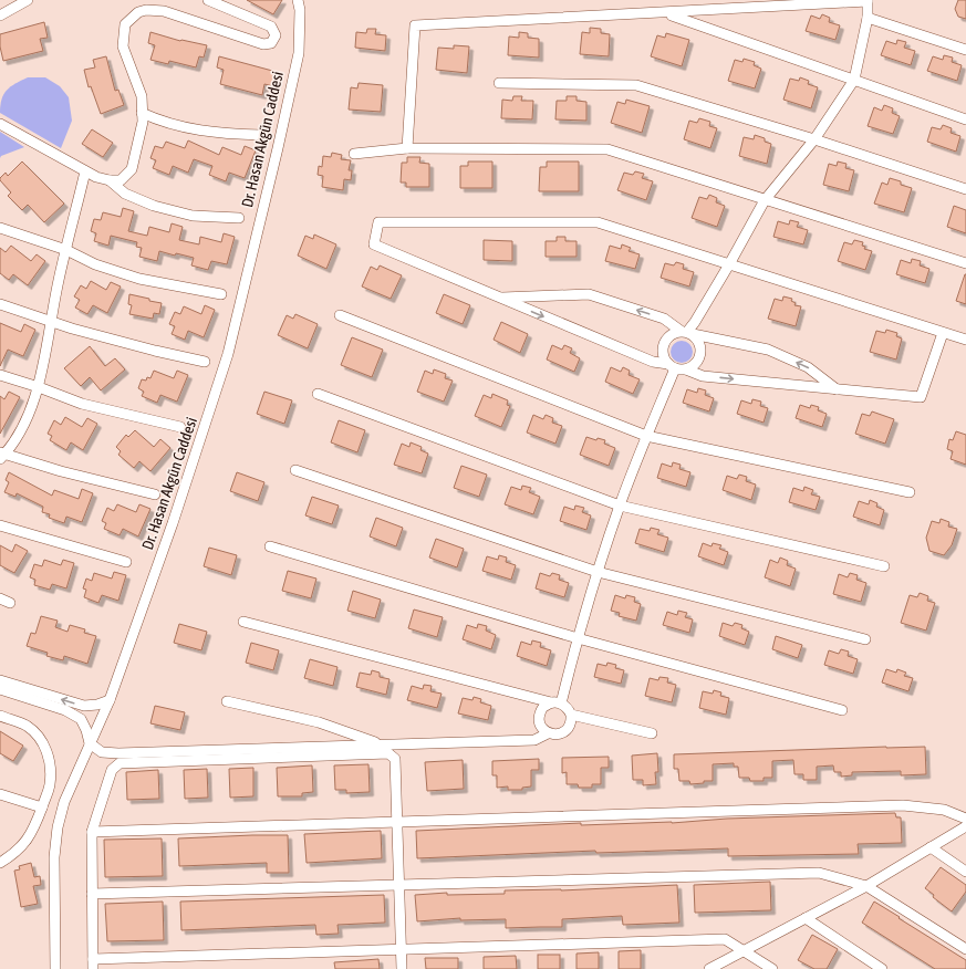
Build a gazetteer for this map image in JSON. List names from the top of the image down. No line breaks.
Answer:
{"streets":{"street":["Dr. Hasan Akgün Caddesi"]}}
